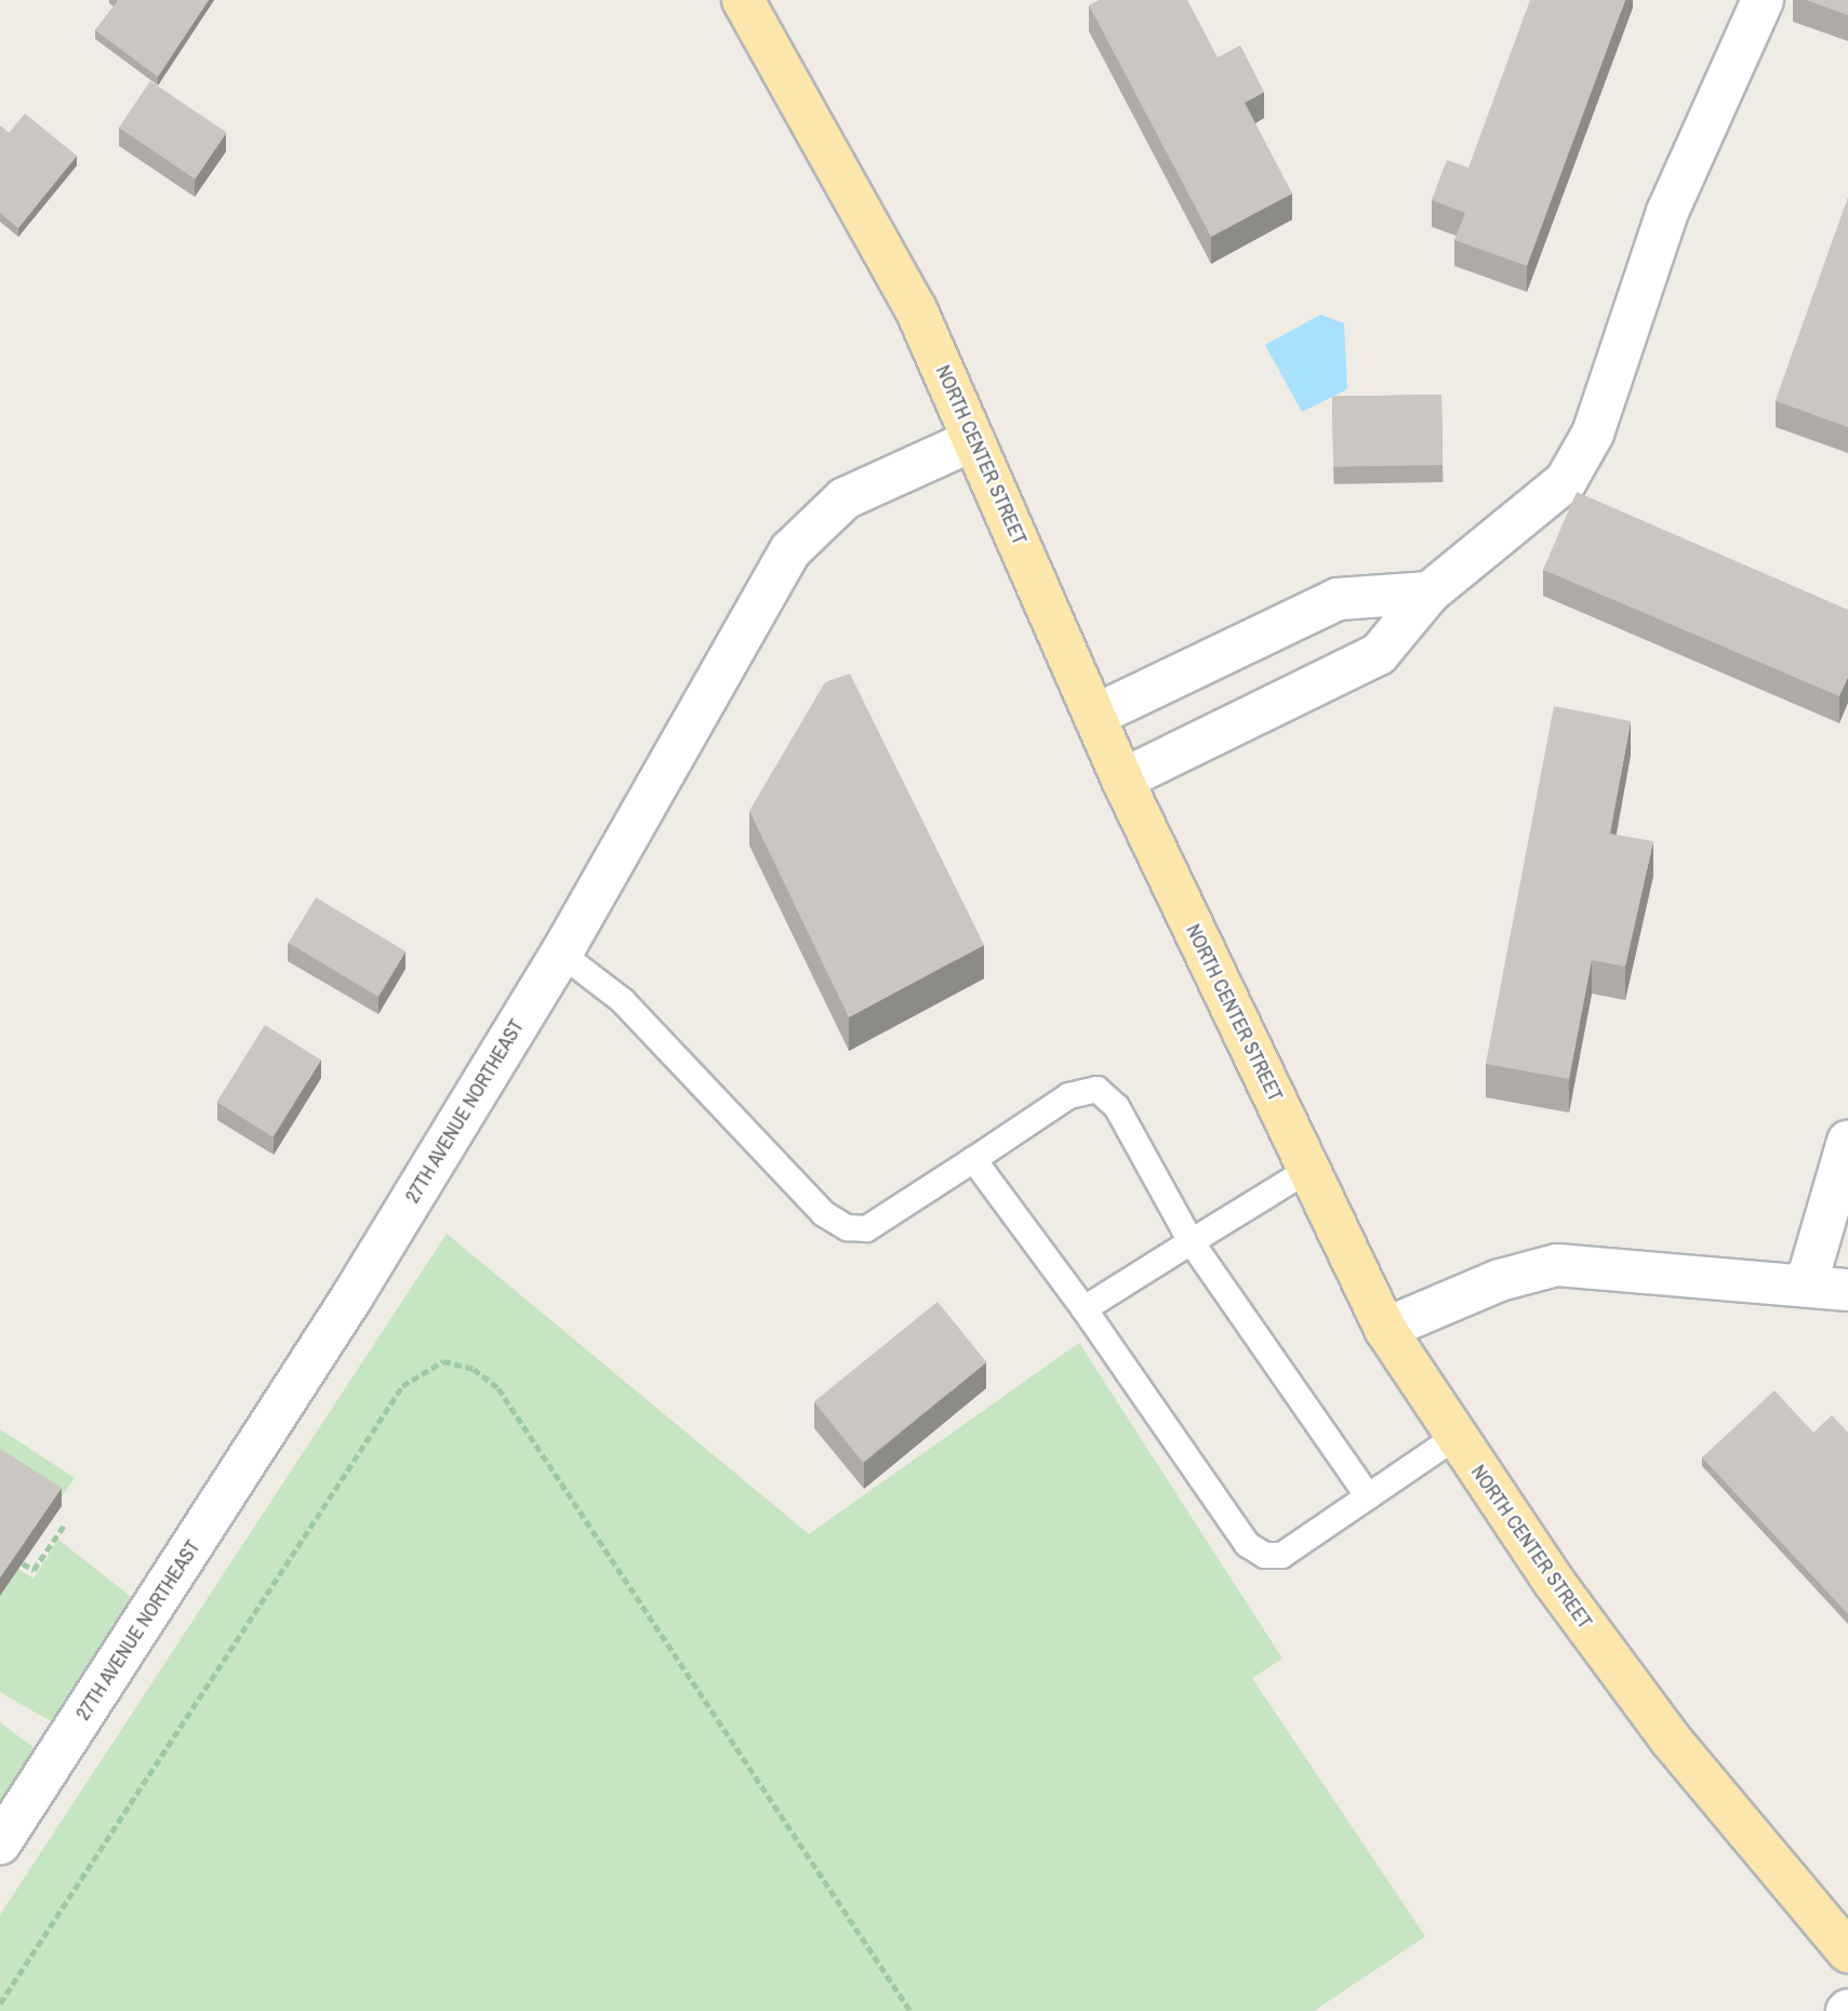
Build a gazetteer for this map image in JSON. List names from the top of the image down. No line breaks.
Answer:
{"streets":{"main road":["NORTH CENTER STREET"],"street":["27TH AVENUE NORTHEAST"]},"crossings":[["NORTH CENTER STREET","27TH AVENUE NORTHEAST"]]}
